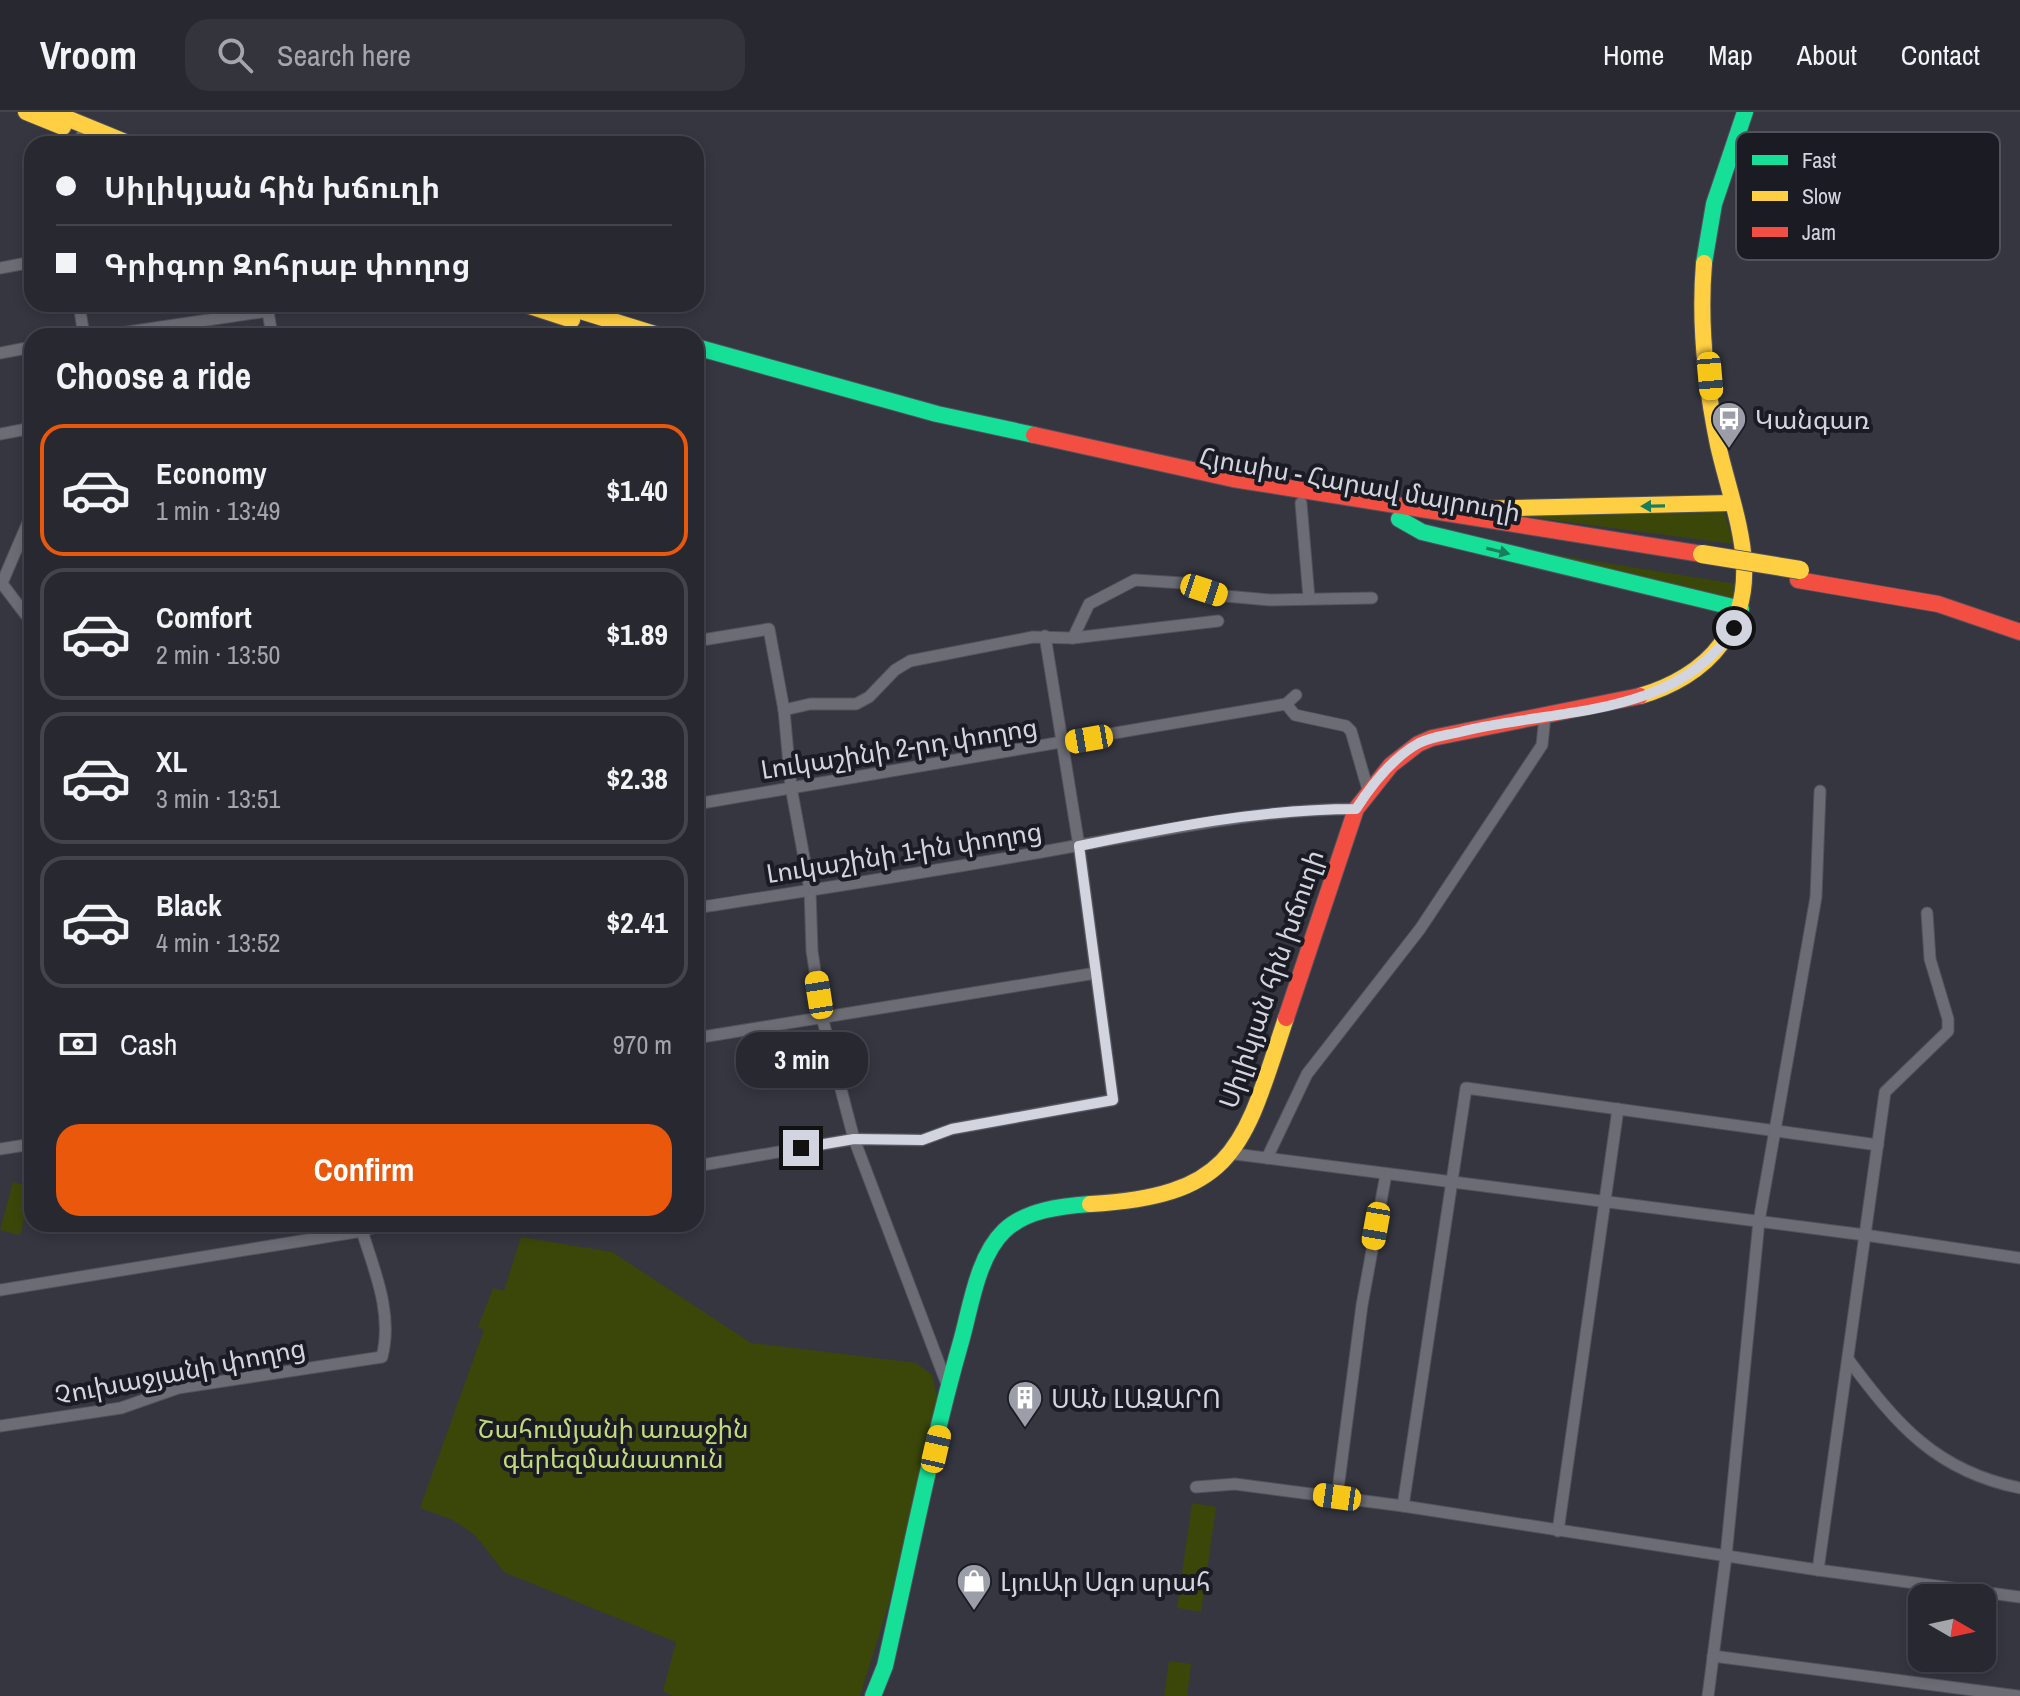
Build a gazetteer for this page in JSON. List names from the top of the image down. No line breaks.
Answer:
{"streets":{"main road":["Հյուսիս - Հարավ մայրուղի","Սիլիկյան հին խճուղի"],"street":["Լուկաշինի 2-րդ փողոց","Լուկաշինի 1-ին փողոց","Չուխաջյանի փողոց"]},"crossings":[["Լուկաշինի 2-րդ փողոց","Սիլիկյան հին խճուղի"],["Լուկաշինի 1-ին փողոց","Սիլիկյան հին խճուղի"]],"parks":["Շահումյանի առաջին գերեզմանատուն"],"places":{"bus stop":["Կանգառ"],"building":["ՍԱՆ ԼԱԶԱՐՈ"],"shop":["ԼյուԱր Սգո սրահ"]},"legend":["Fast","Slow","Jam"],"north":"right","page":{"header":"Vroom","search":"Search here","nav":["Home","Map","About","Contact"],"banner":["Սիլիկյան հին խճուղի","Գրիգոր Զոհրաբ փողոց"],"heading":"Choose a ride","list":[{"name":"Economy","note":"1 min · 13:49","value":"$1.40"},{"name":"Comfort","note":"2 min · 13:50","value":"$1.89"},{"name":"XL","note":"3 min · 13:51","value":"$2.38"},{"name":"Black","note":"4 min · 13:52","value":"$2.41"}],"pay":["Cash","970 m"],"bubble":"3 min","buttons":"Confirm"}}
